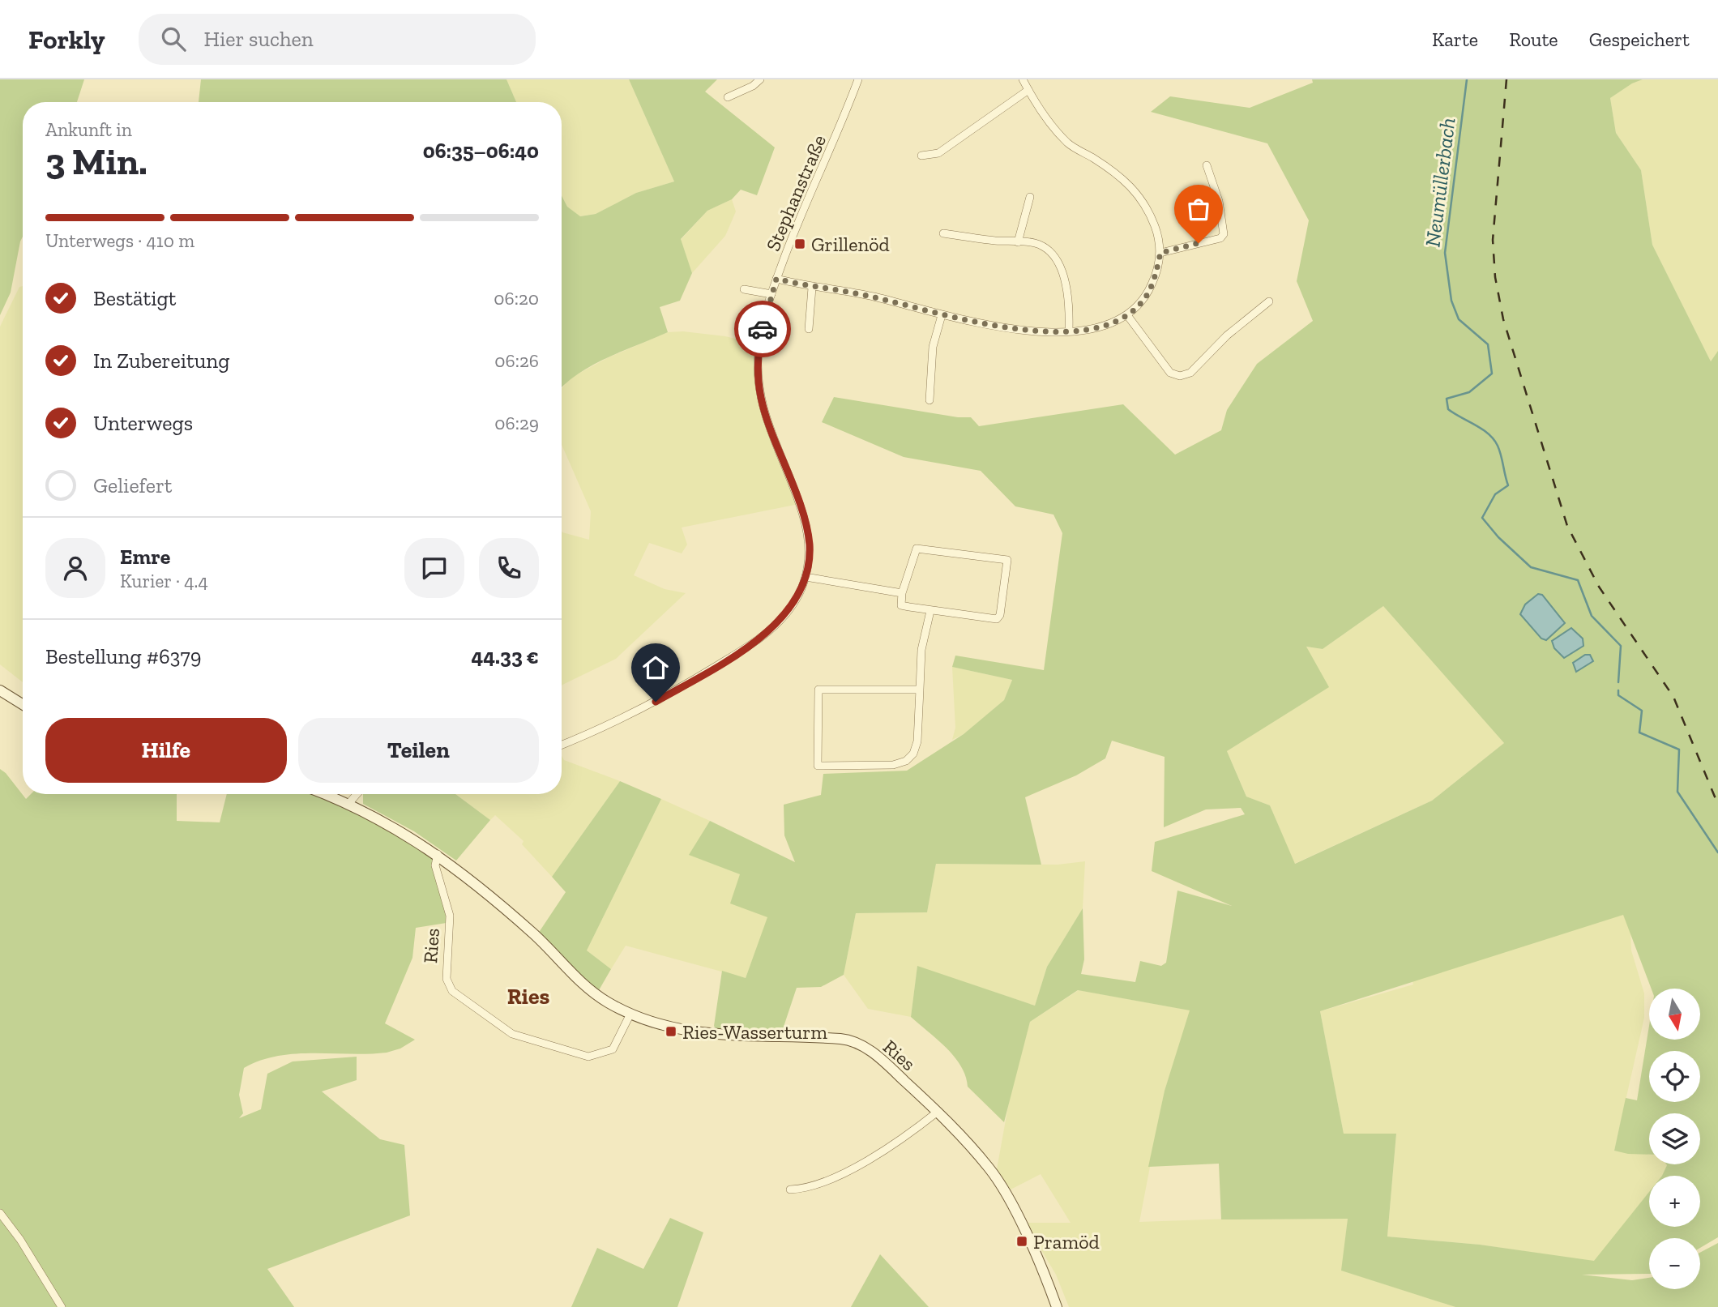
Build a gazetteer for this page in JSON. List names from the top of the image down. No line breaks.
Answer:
{"streets":{"street":["Stephanstraße","Ries"]},"districts":["Ries"],"water":["Neumüllerbach"],"places":{"transit":["Grillenöd","Ries-Wasserturm","Pramöd"]},"north":"bottom","page":{"header":"Forkly","search":"Hier suchen","nav":["Karte","Route","Gespeichert"],"heading":["3 Min.","Ankunft in","06:35–06:40"],"panel":["Emre","Kurier · 4.4","Bestellung #6379","44.33 €"],"bar":"Unterwegs · 410 m","list":[["Bestätigt","06:20"],["In Zubereitung","06:26"],["Unterwegs","06:29"],"Geliefert"],"buttons":["Hilfe","Teilen"],"map_buttons":["+","−"]}}
